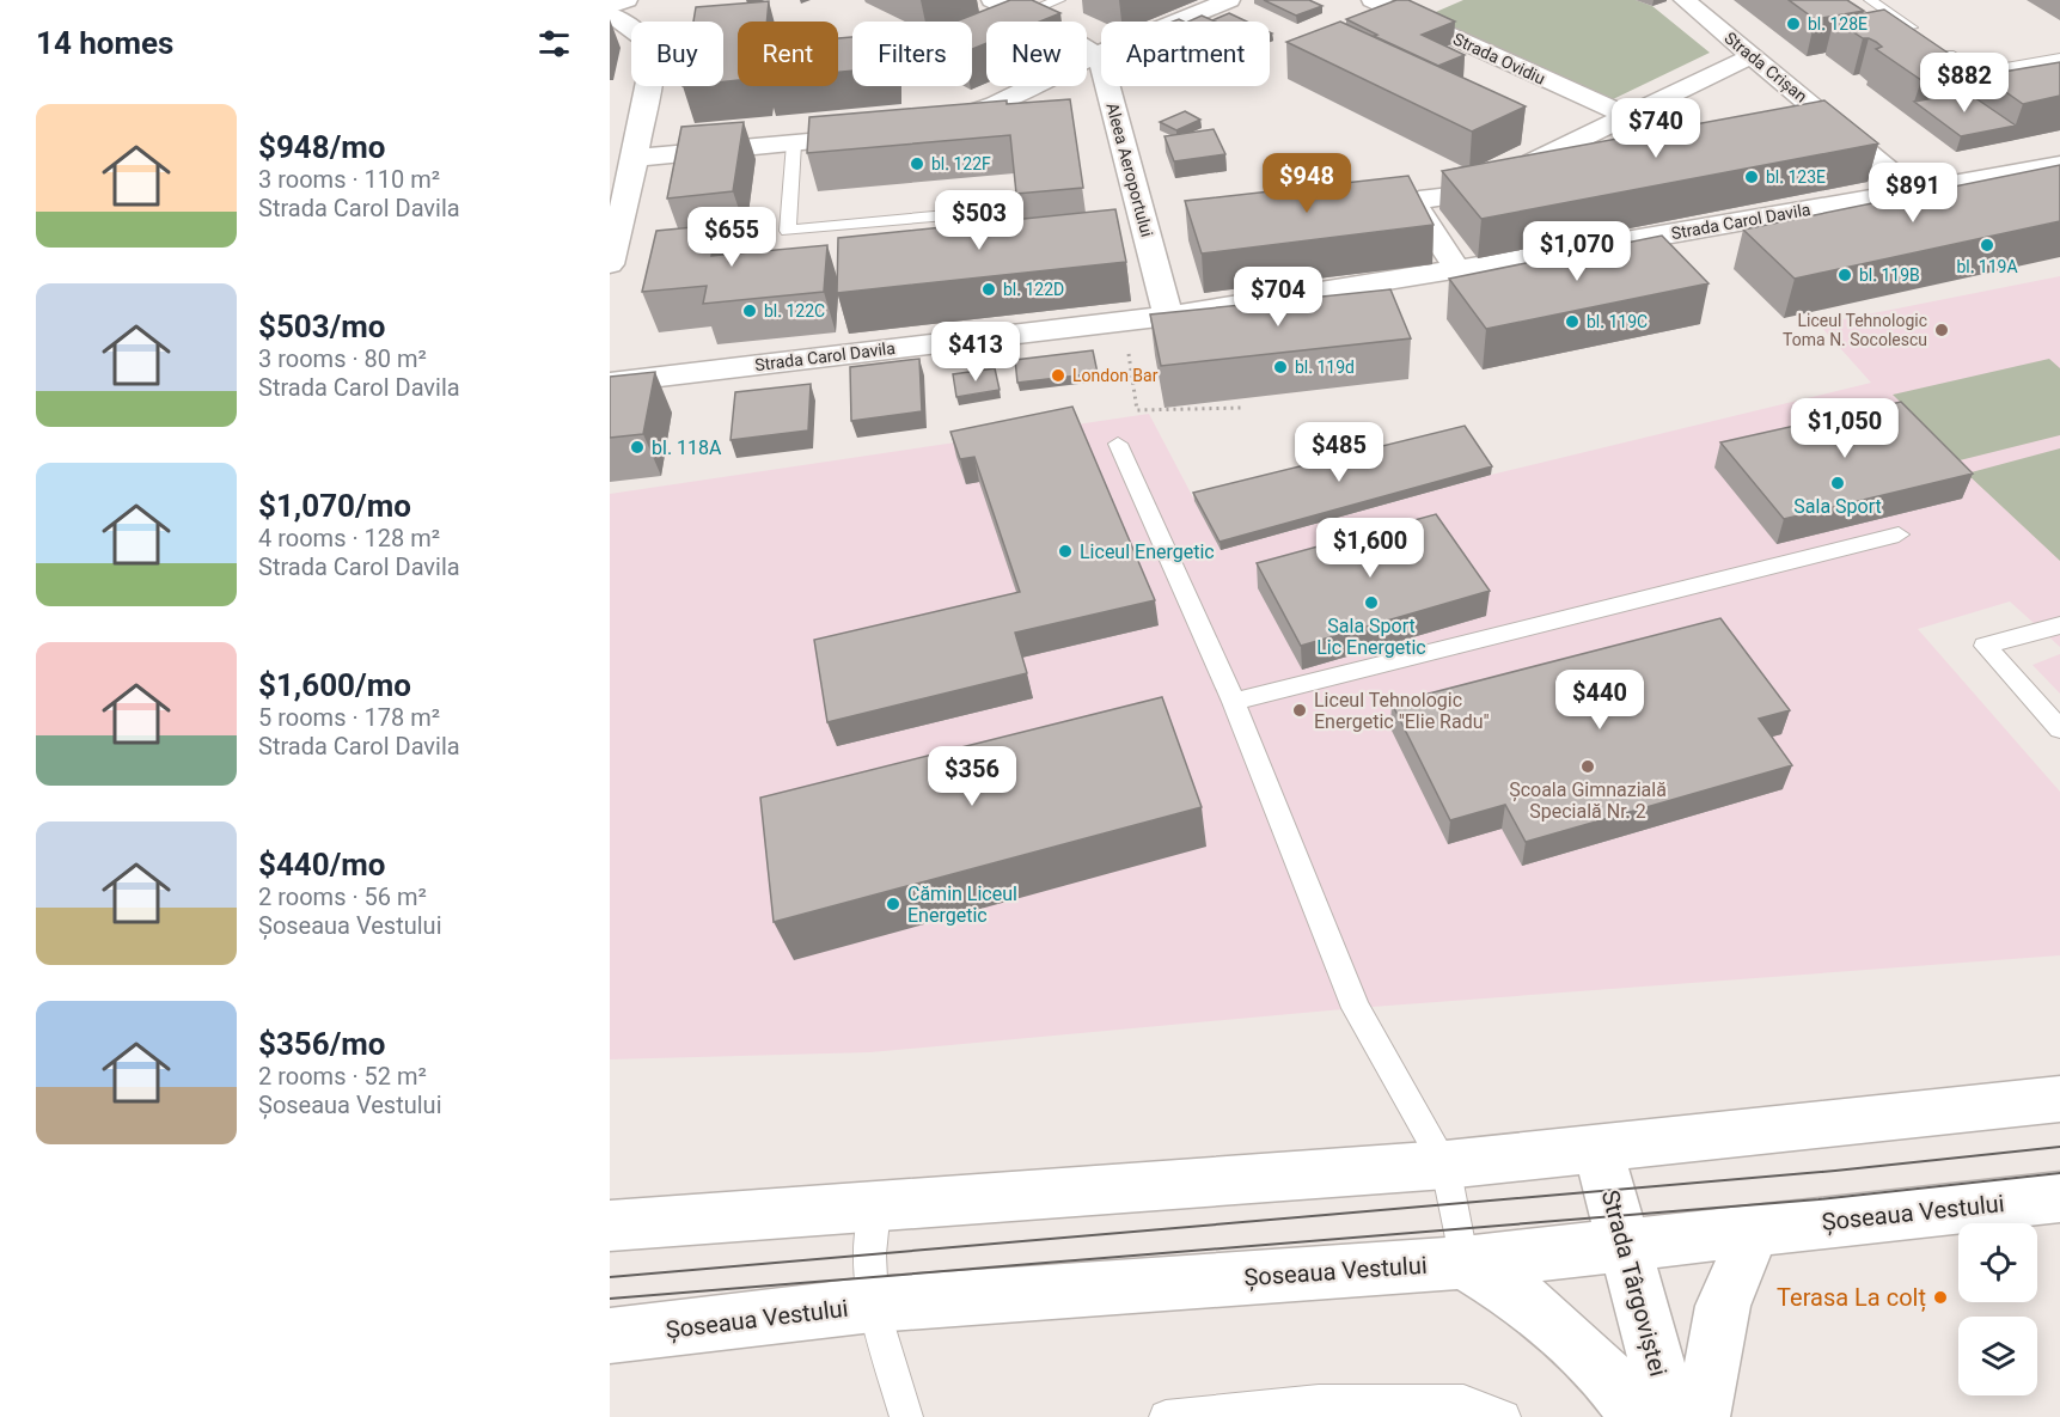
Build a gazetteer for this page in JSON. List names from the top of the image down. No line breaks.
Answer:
{"streets":{"street":["Strada Ovidiu","Strada Crișan","Aleea Aeroportului","Strada Carol Davila","Șoseaua Vestului","Strada Târgoviștei"]},"crossings":[["Strada Crișan","Strada Carol Davila"],["Aleea Aeroportului","Strada Carol Davila"],["Șoseaua Vestului","Strada Târgoviștei"]],"places":["bl. 128E","bl. 122F","bl. 123E","bl. 119A","bl. 119B","bl. 122D","bl. 122C","bl. 119C","Liceul Tehnologic Toma N. Socolescu","bl. 119d","London Bar","bl. 118A","Sala Sport","Liceul Energetic","Sala Sport Lic Energetic","Liceul Tehnologic Energetic \"Elie Radu\"","Școala Gimnazială Specială Nr. 2","Cămin Liceul Energetic","Terasa La colț"],"page":{"heading":"14 homes","chip":["Buy","Rent","Filters","New","Apartment"],"price":["$882","$740","$948","$891","$503","$655","$1,070","$704","$413","$1,050","$485","$1,600","$440","$356"],"list":[{"name":"$948/mo","note":"3 rooms · 110 m² · Strada Carol Davila"},{"name":"$503/mo","note":"3 rooms · 80 m² · Strada Carol Davila"},{"name":"$1,070/mo","note":"4 rooms · 128 m² · Strada Carol Davila"},{"name":"$1,600/mo","note":"5 rooms · 178 m² · Strada Carol Davila"},{"name":"$440/mo","note":"2 rooms · 56 m² · Șoseaua Vestului"},{"name":"$356/mo","note":"2 rooms · 52 m² · Șoseaua Vestului"}]}}
